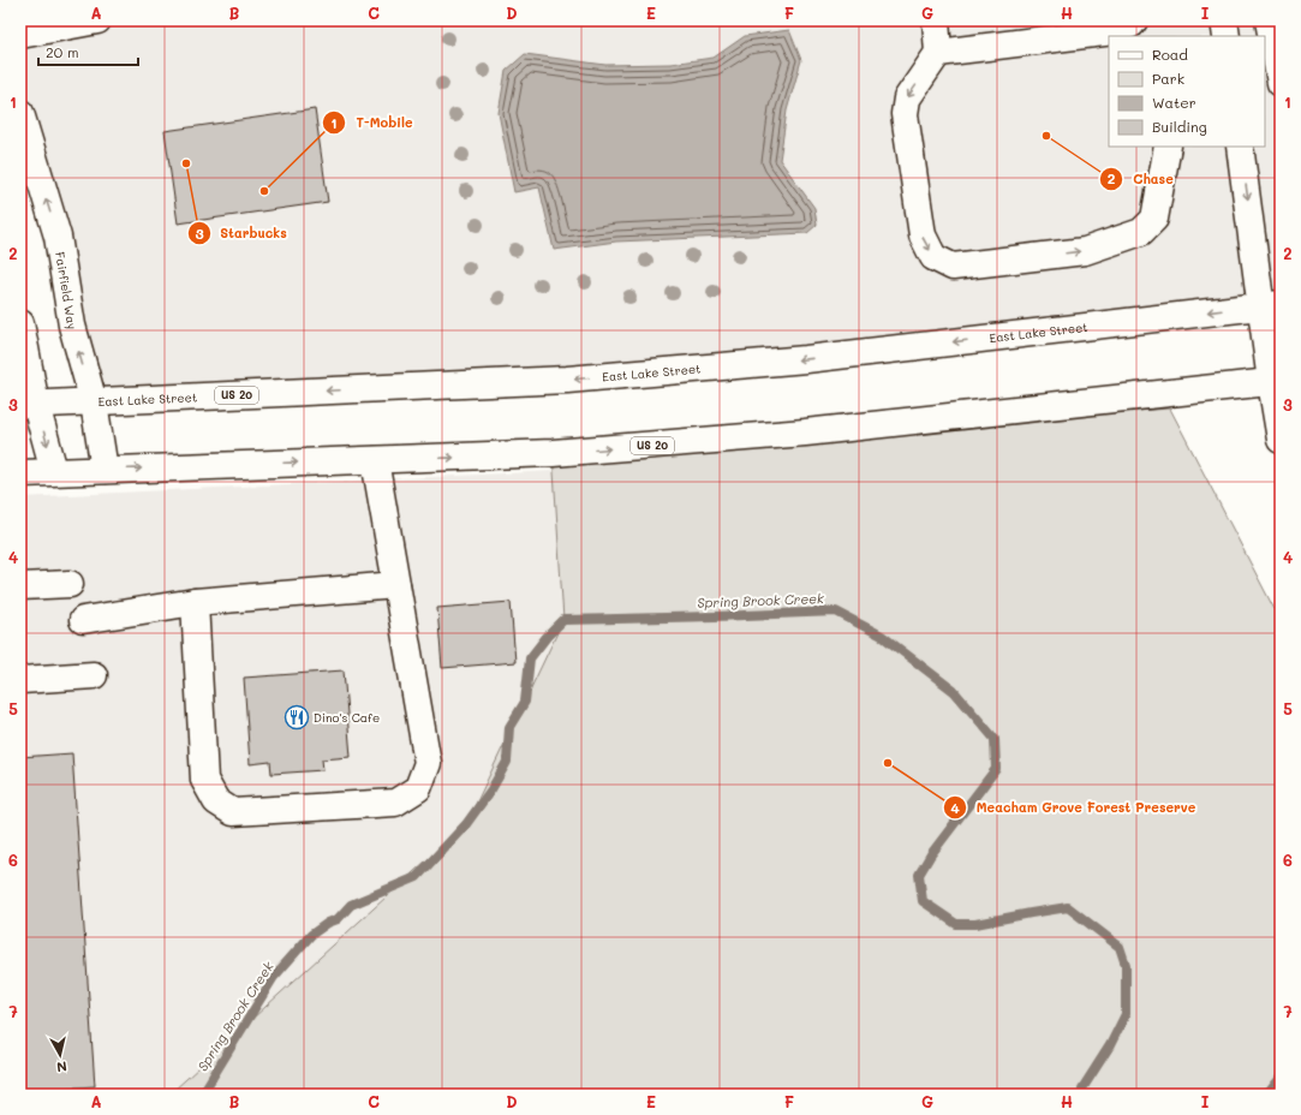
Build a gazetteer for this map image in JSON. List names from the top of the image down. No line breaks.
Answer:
{"streets":{"main road":["Fairfield Way","East Lake Street","US 20"]},"crossings":[["Fairfield Way","East Lake Street"],["Fairfield Way","US 20"]],"water":["Spring Brook Creek"],"places":{"other":["Chase","Starbucks","T-Mobile","Meacham Grove Forest Preserve"],"restaurant":["Dino's Cafe"]},"legend":["Road","Park","Water","Building"],"scale_bar":"20 m","north":"bottom","grid":{"columns":["A","B","C","D","E","F","G","H","I"],"rows":["1","2","3","4","5","6","7"]}}
